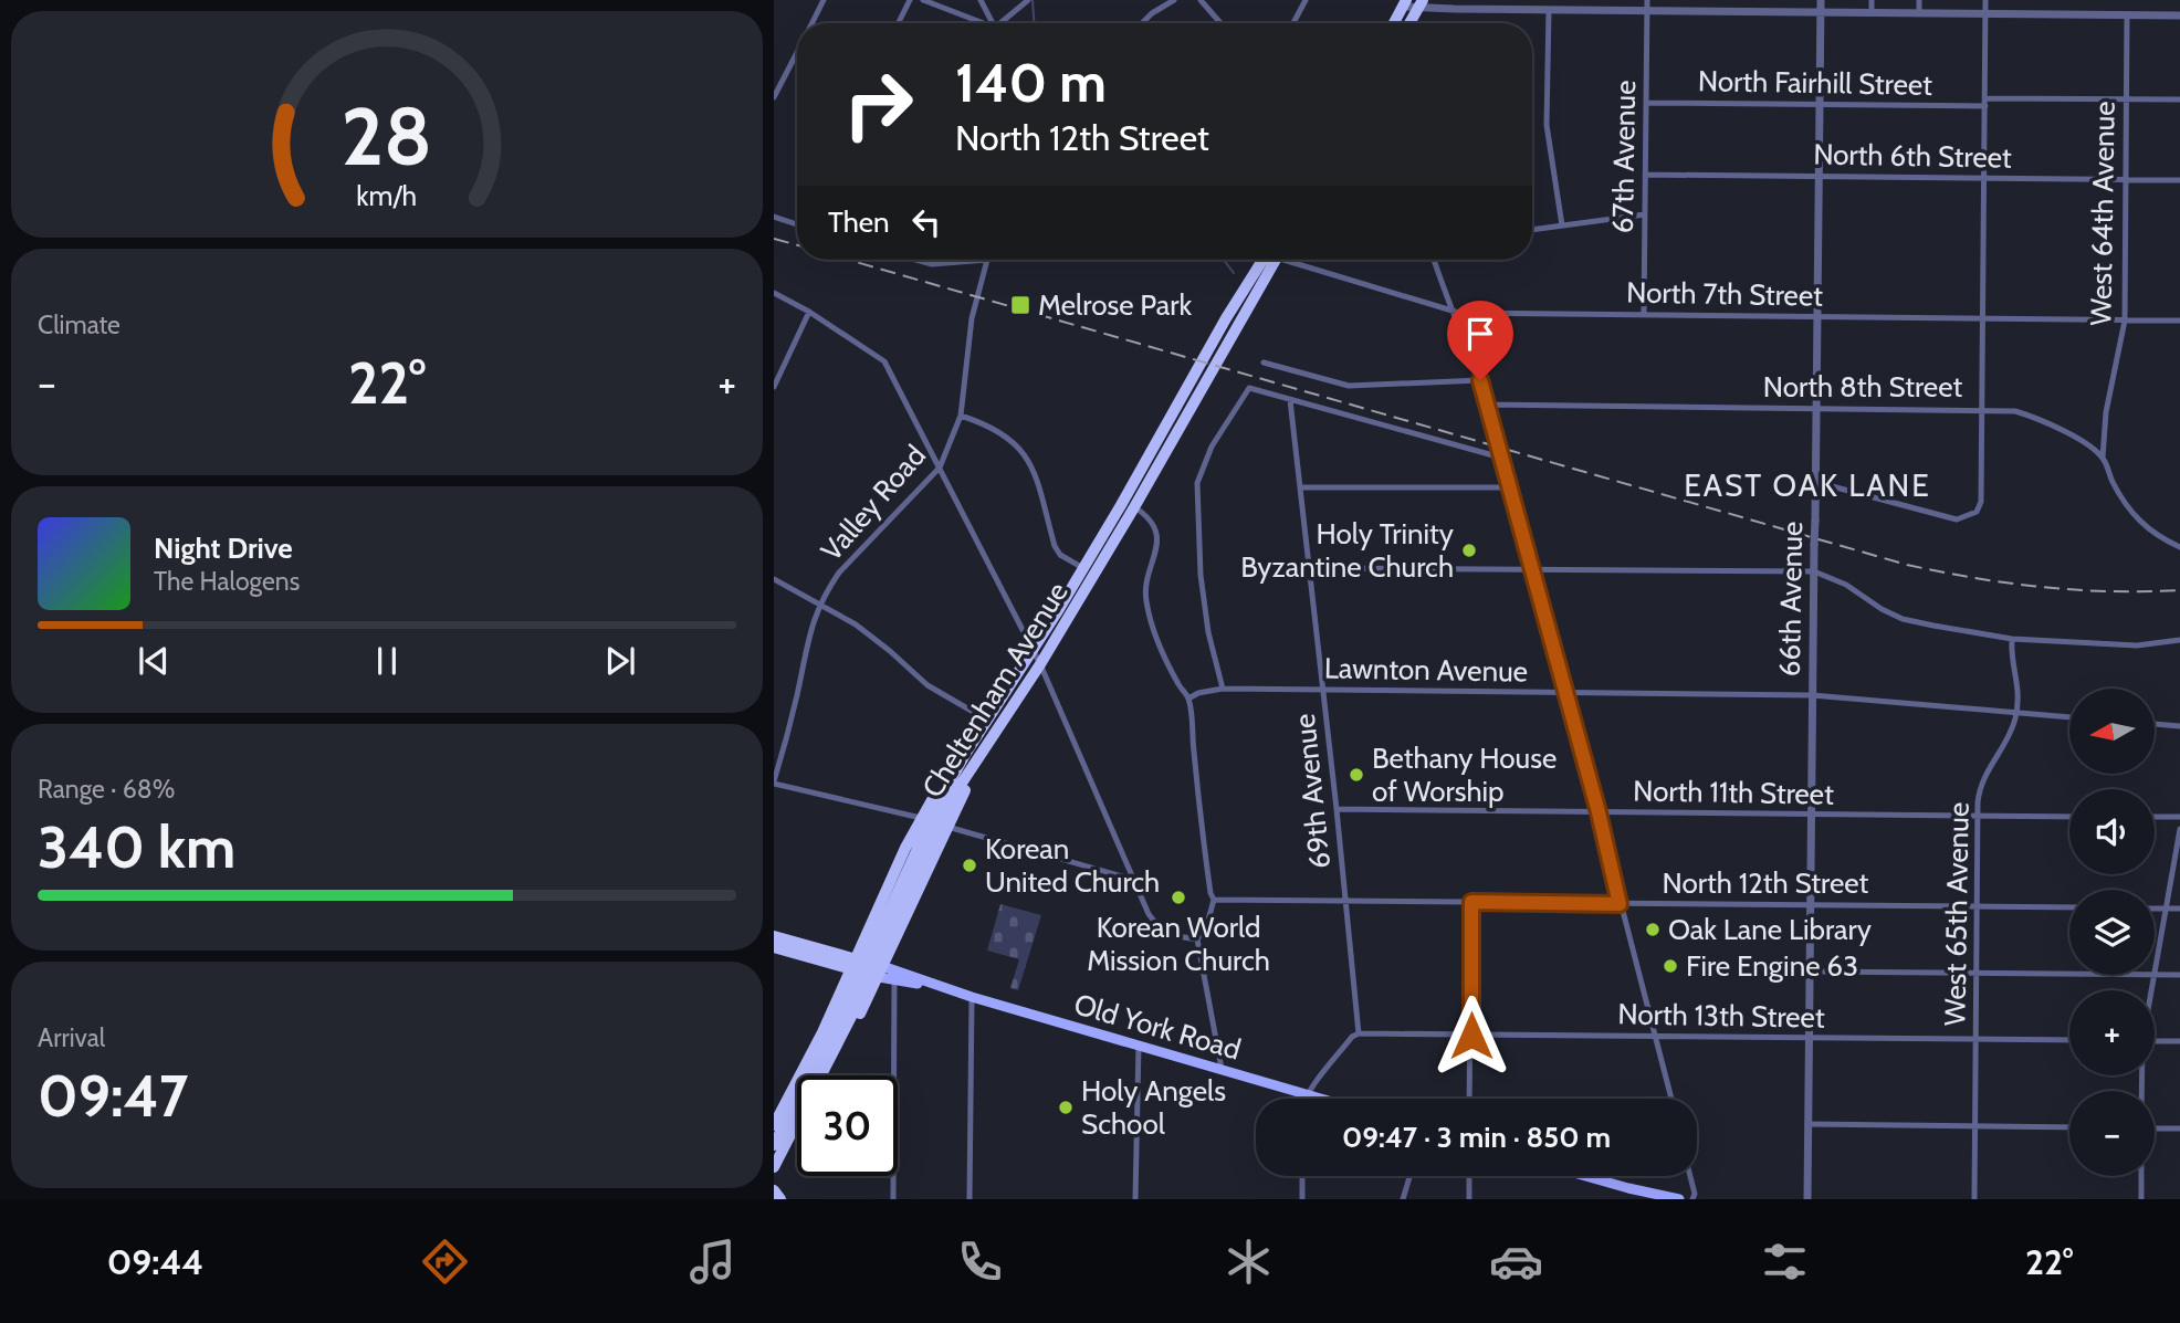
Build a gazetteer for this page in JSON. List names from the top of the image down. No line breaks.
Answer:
{"streets":{"highway":["Cheltenham Avenue","Old York Road"],"street":["North Fairhill Street","North 6th Street","67th Avenue","West 64th Avenue","North 7th Street","North 8th Street","Valley Road","66th Avenue","Lawnton Avenue","69th Avenue","North 11th Street","North 12th Street","West 65th Avenue","North 13th Street"]},"crossings":[["North Fairhill Street","67th Avenue"],["North Fairhill Street","66th Avenue"],["North 6th Street","67th Avenue"],["North 6th Street","West 64th Avenue"],["North 6th Street","66th Avenue"],["67th Avenue","North 7th Street"],["West 64th Avenue","North 7th Street"],["West 64th Avenue","North 8th Street"],["North 7th Street","66th Avenue"],["North 8th Street","66th Avenue"],["66th Avenue","Lawnton Avenue"],["66th Avenue","North 11th Street"],["66th Avenue","North 12th Street"],["66th Avenue","North 13th Street"],["Lawnton Avenue","69th Avenue"],["Lawnton Avenue","West 65th Avenue"],["69th Avenue","North 11th Street"],["69th Avenue","North 12th Street"],["69th Avenue","North 13th Street"],["North 11th Street","West 65th Avenue"],["North 12th Street","West 65th Avenue"],["West 65th Avenue","North 13th Street"]],"districts":["EAST OAK LANE"],"places":{"transit":["Melrose Park"],"other":["Holy Trinity Byzantine Church","Bethany House of Worship","Korean United Church","Korean World Mission Church","Oak Lane Library","Fire Engine 63","Holy Angels School"]},"north":"left","page":{"turn":["140 m","North 12th Street"],"then":"Then","tile":["Climate",["Range · 68%","340 km"],["Arrival","09:47"]],"heat":["−","22°","+"],"song":["Night Drive","The Halogens"],"map_buttons":["+","−"],"limit":"30","trip":"09:47 · 3 min · 850 m","tabs":["09:44","22°"],"gauge":["28","km/h"]}}
